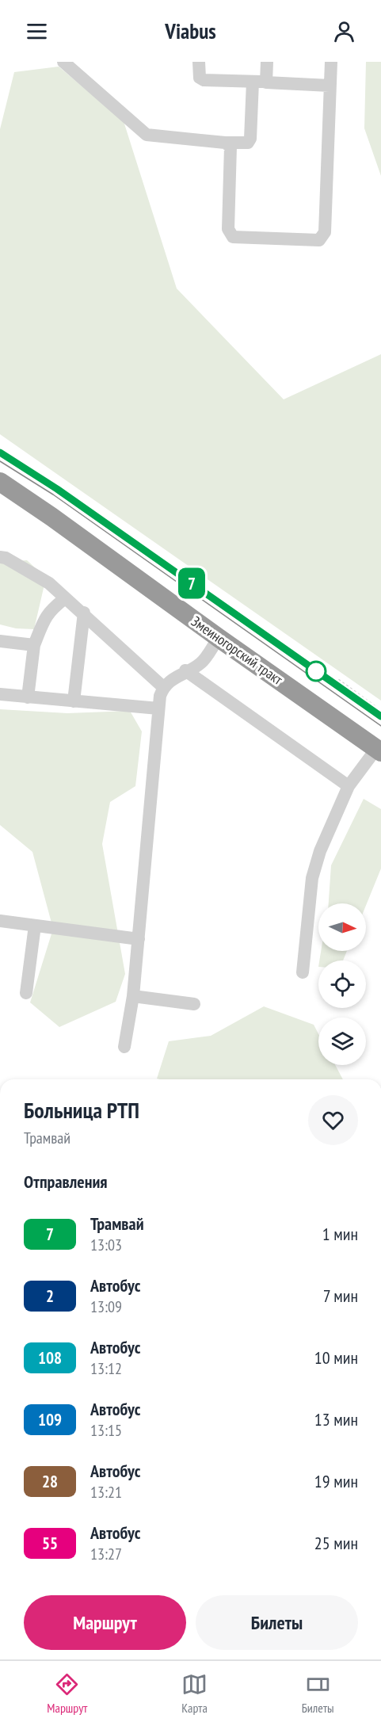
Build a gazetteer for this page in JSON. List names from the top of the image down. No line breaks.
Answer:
{"streets":{"highway":["Змеиногорский тракт"]},"lines":["tram line 7"],"north":"right","page":{"header":"Viabus","on_map":"7","heading":[["Больница РТП","Трамвай"],"Отправления"],"list":[{"mark":"7","name":"Трамвай","note":"13:03","value":"1 мин"},{"mark":"2","name":"Автобус","note":"13:09","value":"7 мин"},{"mark":"108","name":"Автобус","note":"13:12","value":"10 мин"},{"mark":"109","name":"Автобус","note":"13:15","value":"13 мин"},{"mark":"28","name":"Автобус","note":"13:21","value":"19 мин"},{"mark":"55","name":"Автобус","note":"13:27","value":"25 мин"}],"buttons":["Маршрут","Билеты"],"tabs":["Маршрут","Карта","Билеты"]}}
